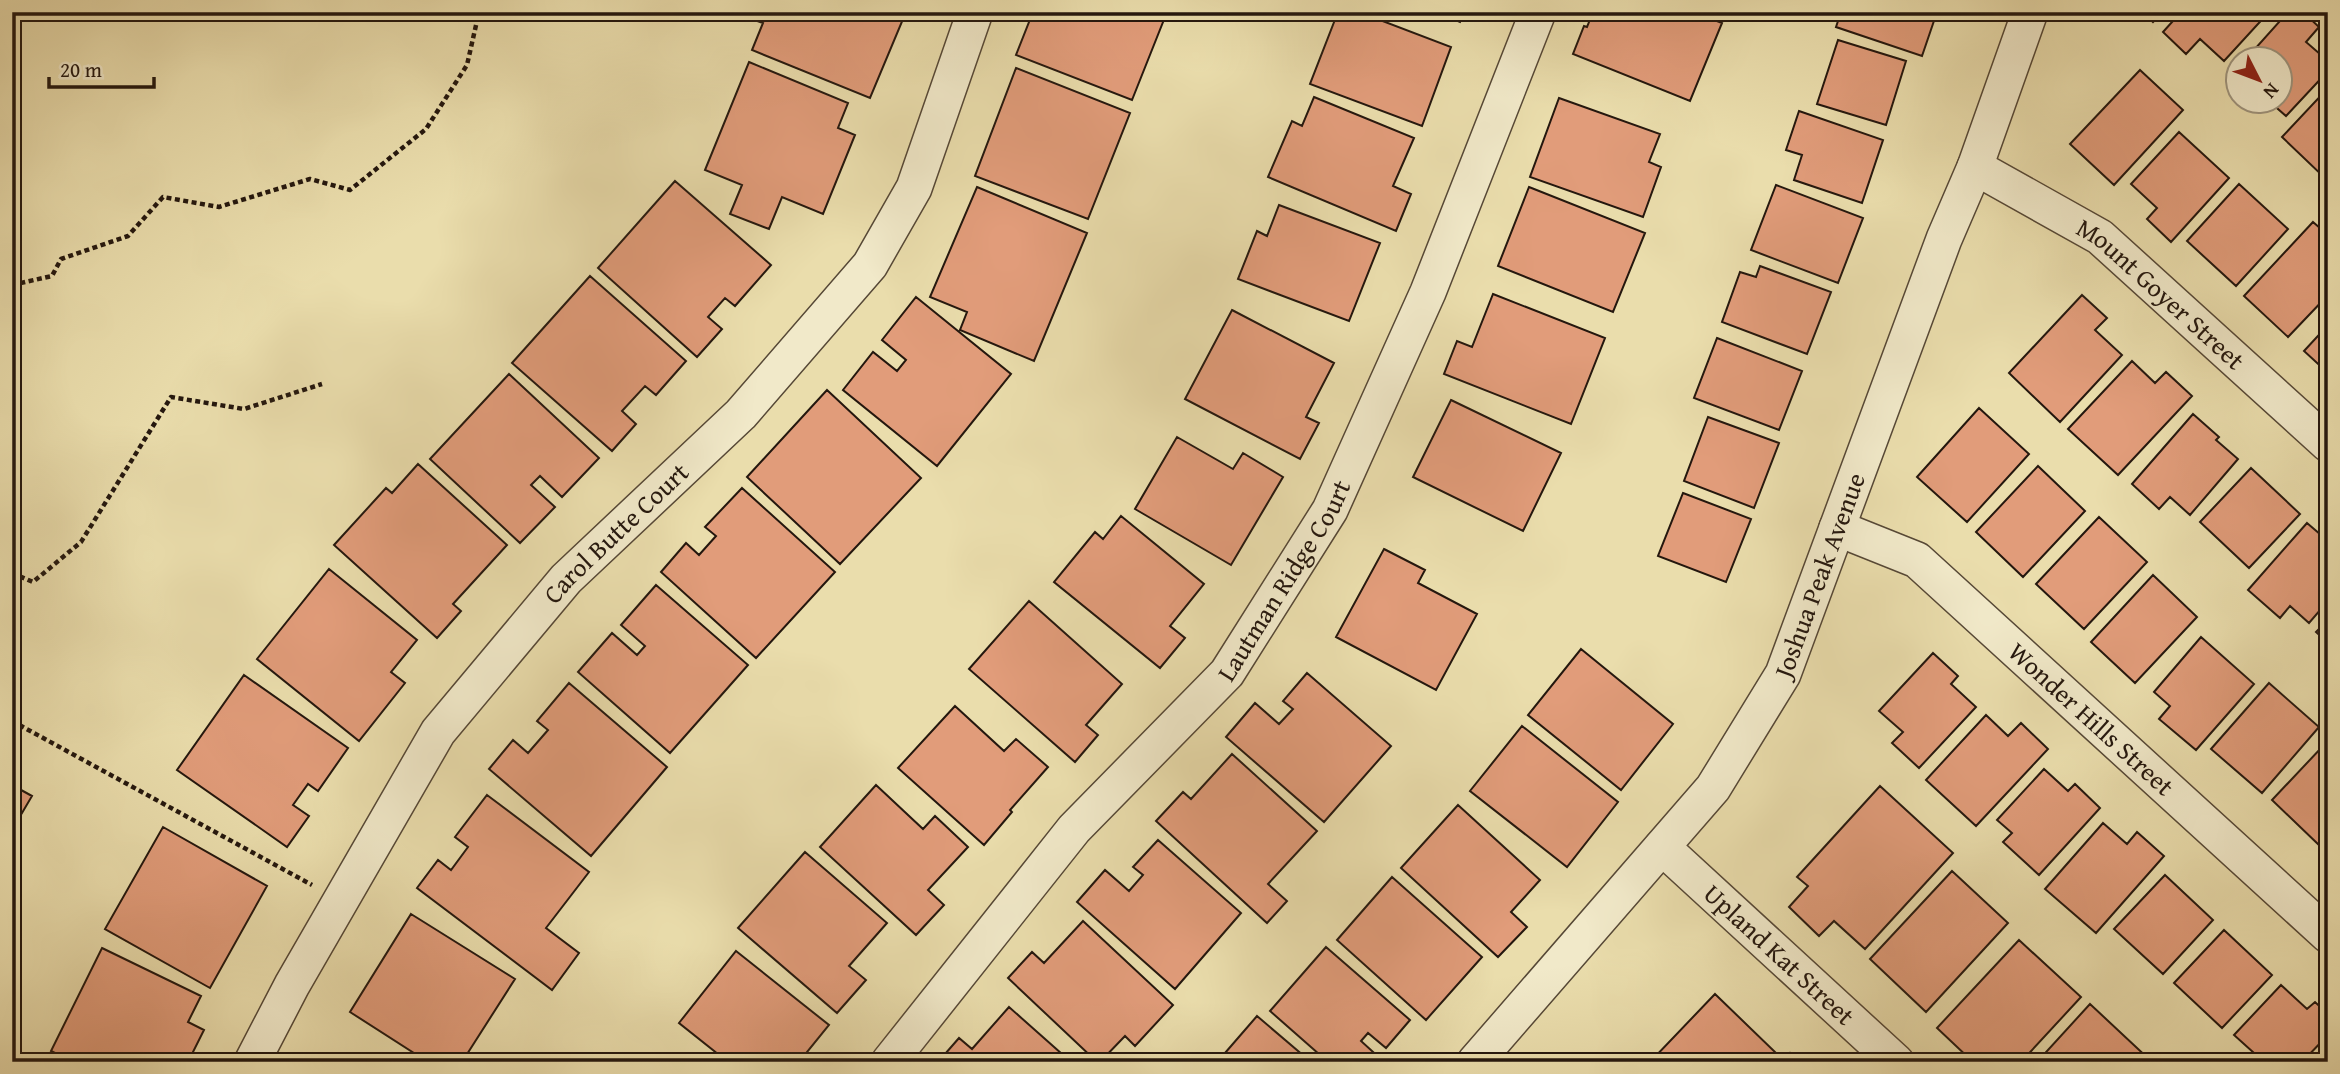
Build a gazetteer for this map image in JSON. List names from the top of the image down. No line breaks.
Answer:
{"streets":{"street":["Mount Goyer Street","Carol Butte Court","Joshua Peak Avenue","Lautman Ridge Court","Wonder Hills Street","Upland Kat Street"]},"crossings":[["Mount Goyer Street","Joshua Peak Avenue"],["Joshua Peak Avenue","Wonder Hills Street"],["Joshua Peak Avenue","Upland Kat Street"]],"scale_bar":"20 m","north":"bottom right"}
